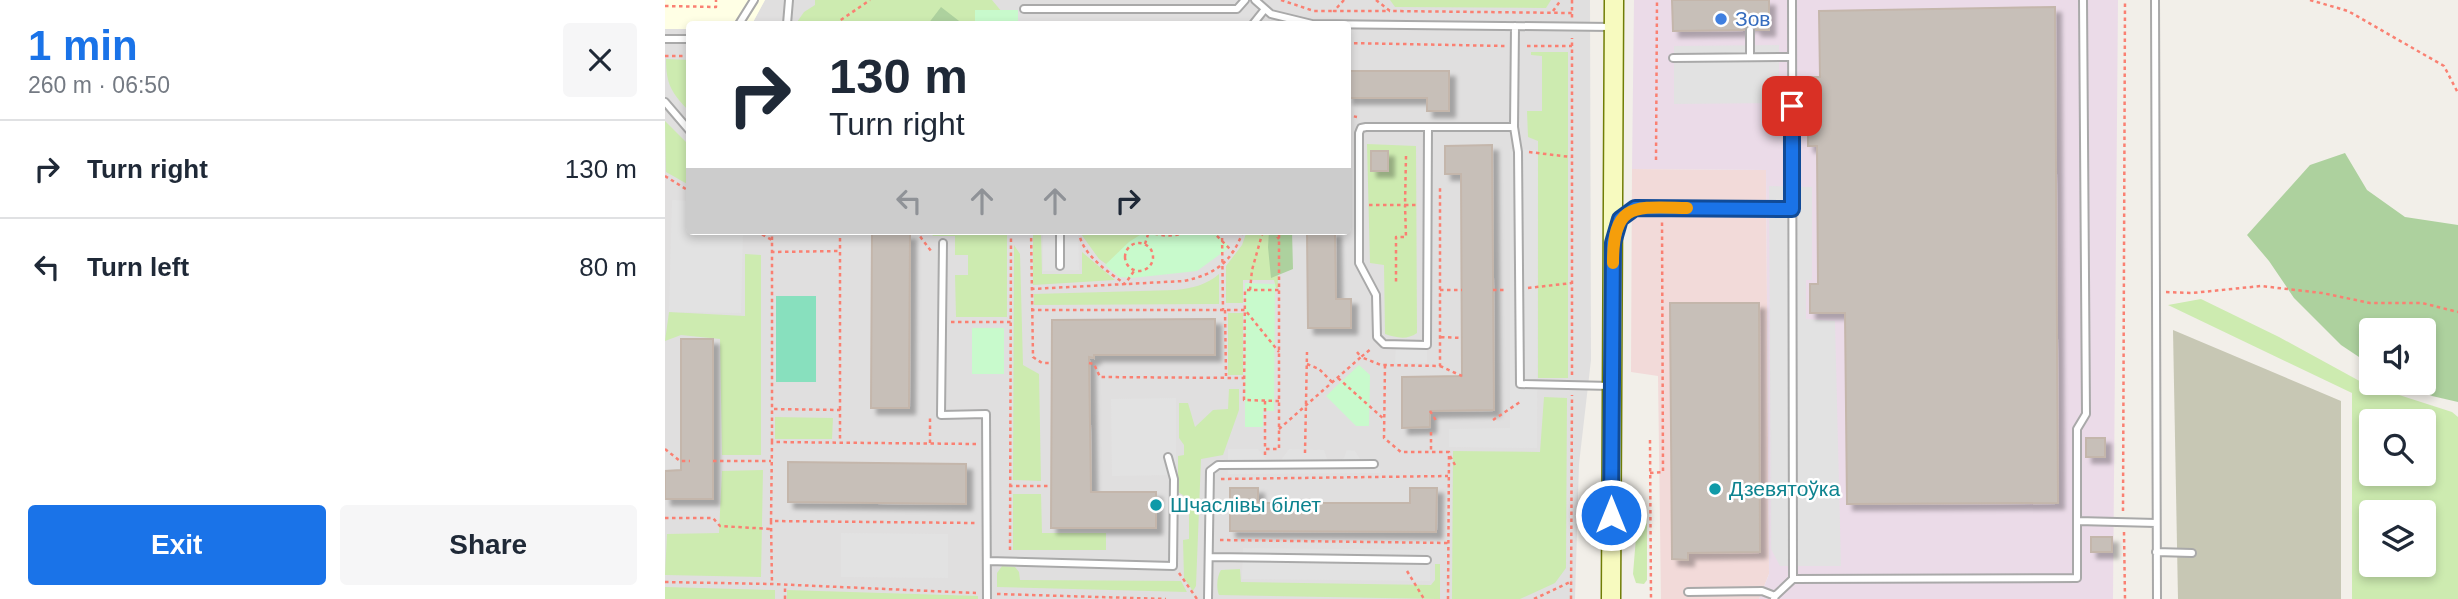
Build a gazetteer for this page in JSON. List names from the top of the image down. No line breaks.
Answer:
{"places":["Зов","Дзевятоўка","Шчаслівы білет"],"page":{"heading":["1 min","260 m · 06:50"],"turn":["130 m","Turn right"],"list":[{"name":"Turn right","value":"130 m"},{"name":"Turn left","value":"80 m"}],"buttons":["Exit","Share"]}}
